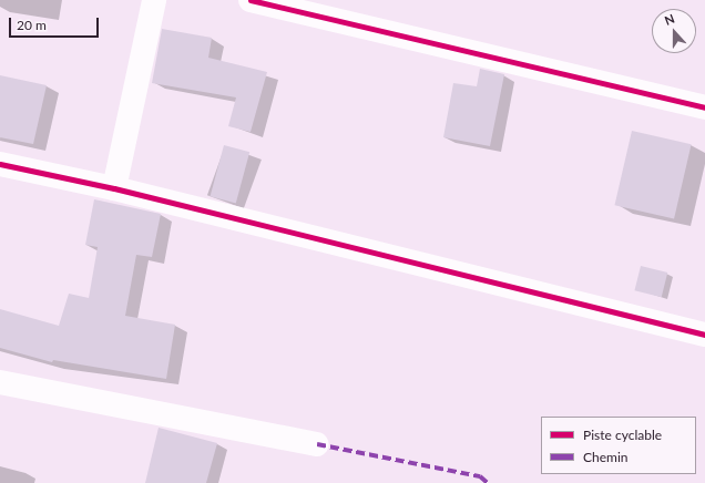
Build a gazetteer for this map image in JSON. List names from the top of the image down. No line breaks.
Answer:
{"legend":["Piste cyclable","Chemin"],"scale_bar":"20 m","north":"top"}
